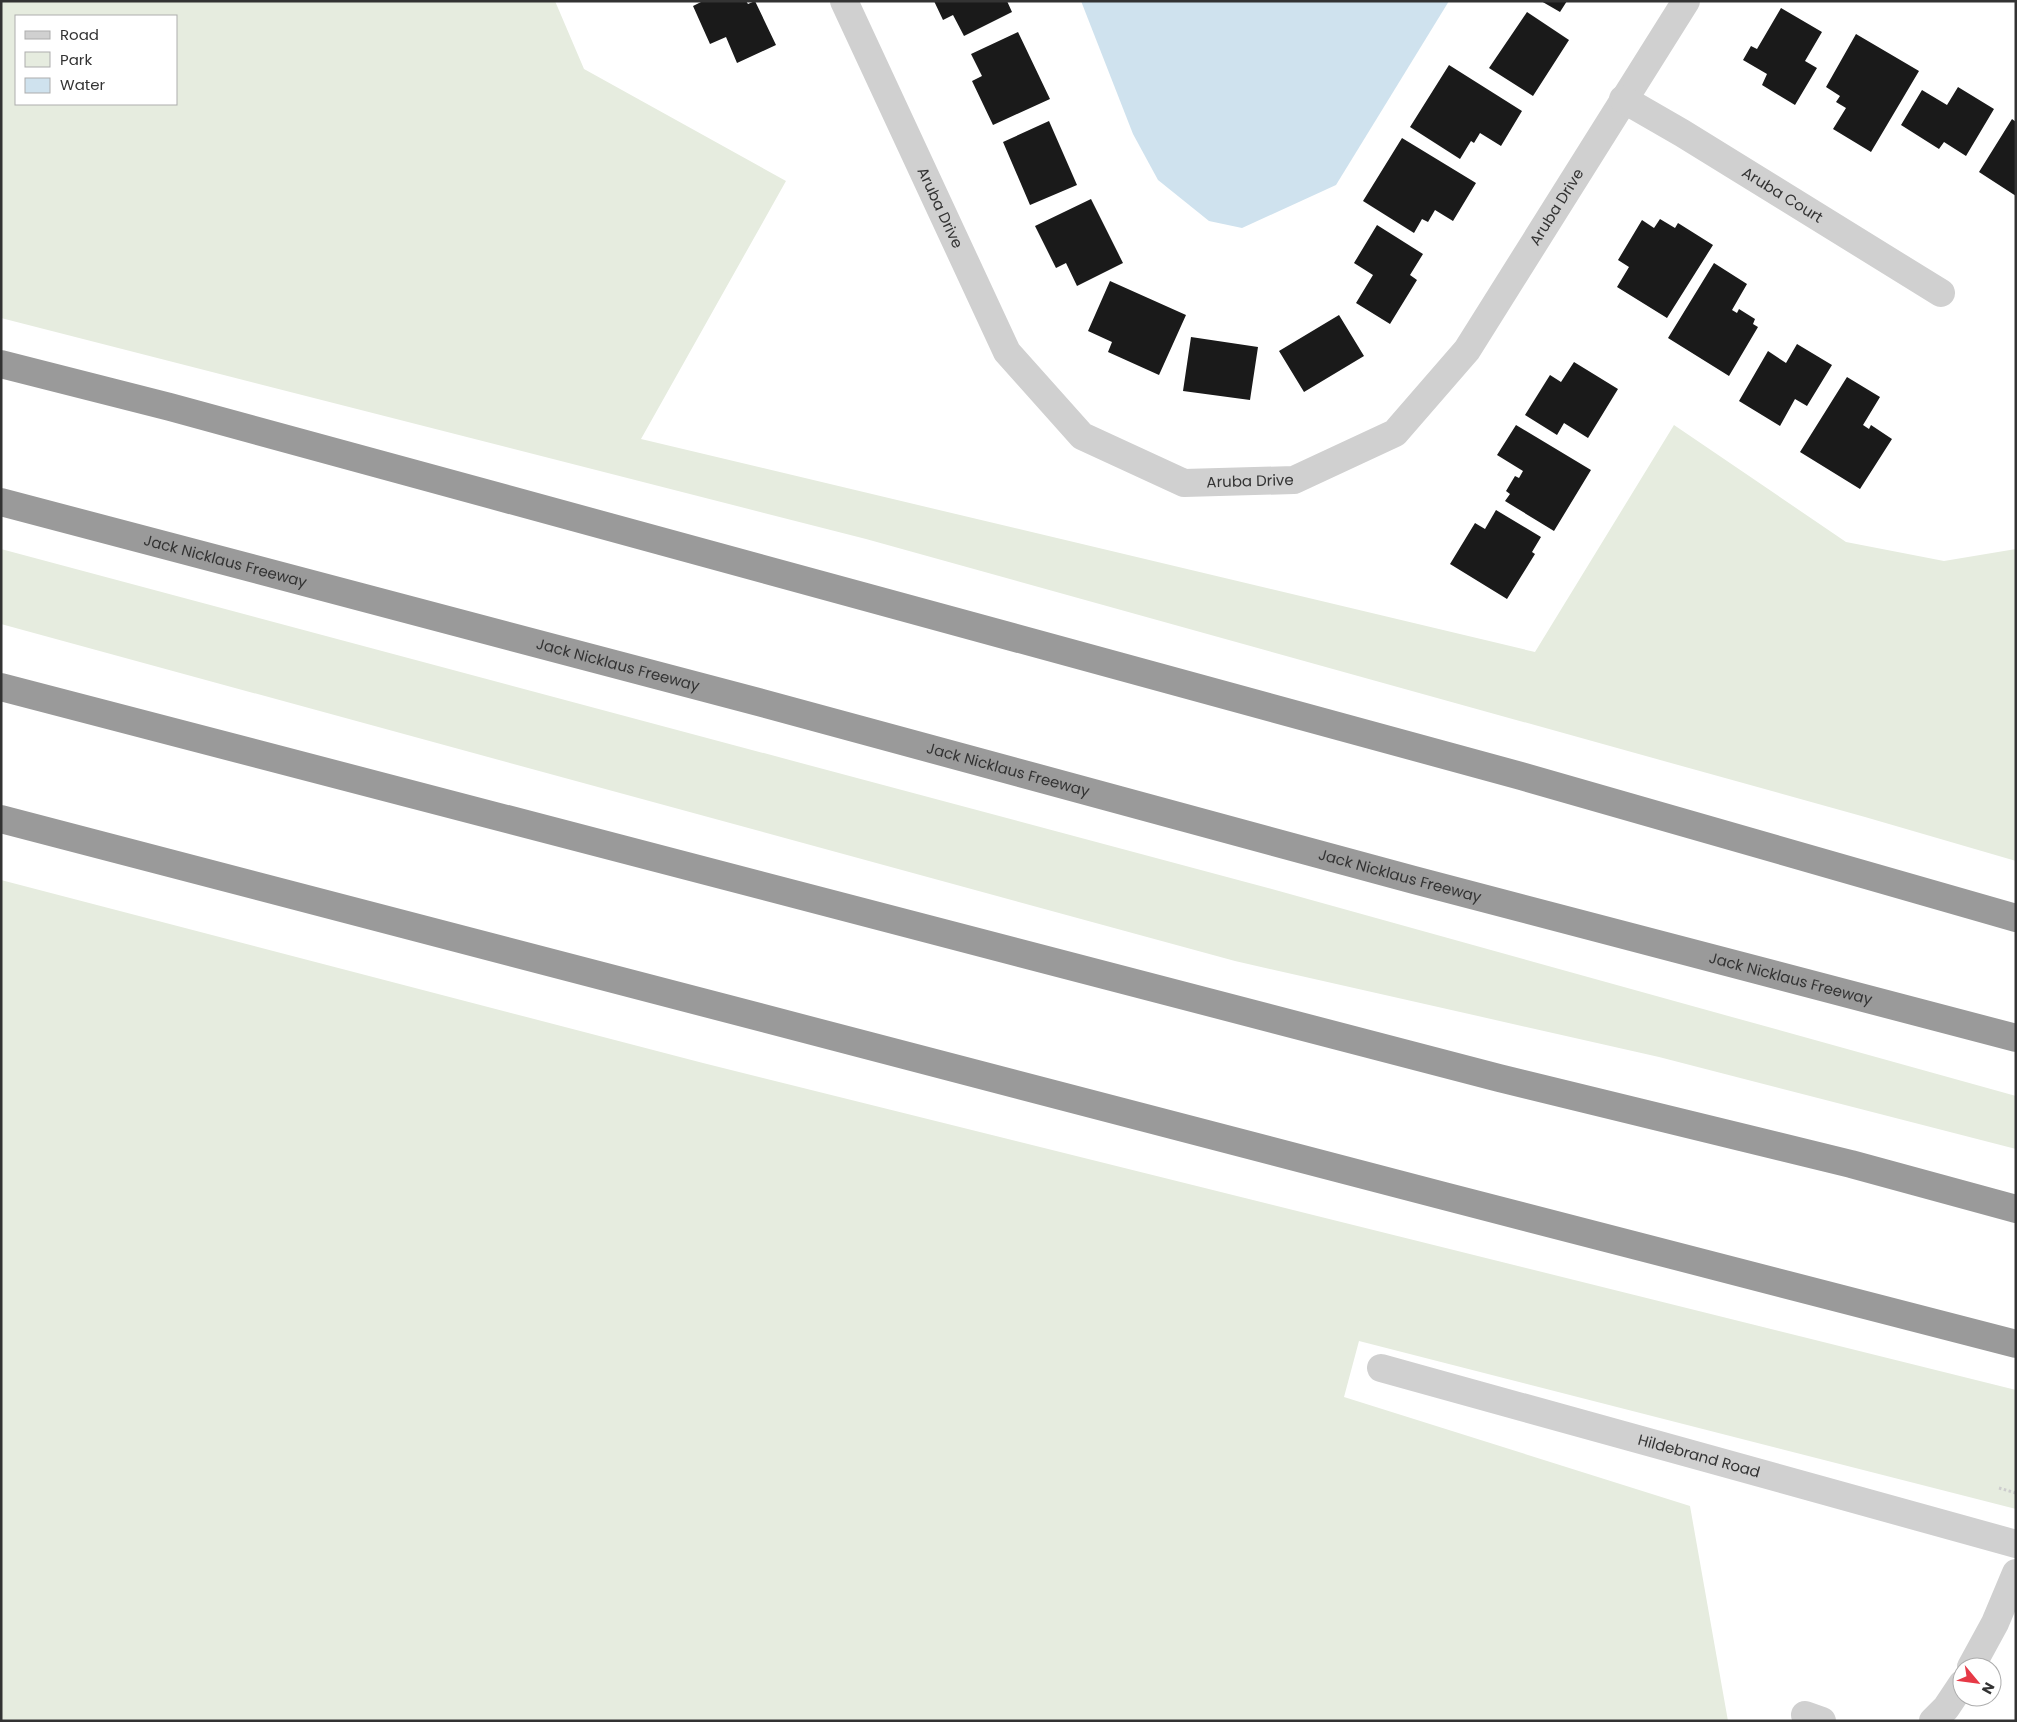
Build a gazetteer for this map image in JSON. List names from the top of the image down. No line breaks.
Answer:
{"streets":{"highway":["Jack Nicklaus Freeway"],"street":["Aruba Court","Aruba Drive","Hildebrand Road"]},"crossings":[["Aruba Court","Aruba Drive"]],"legend":["Road","Park","Water"],"north":"bottom right"}
